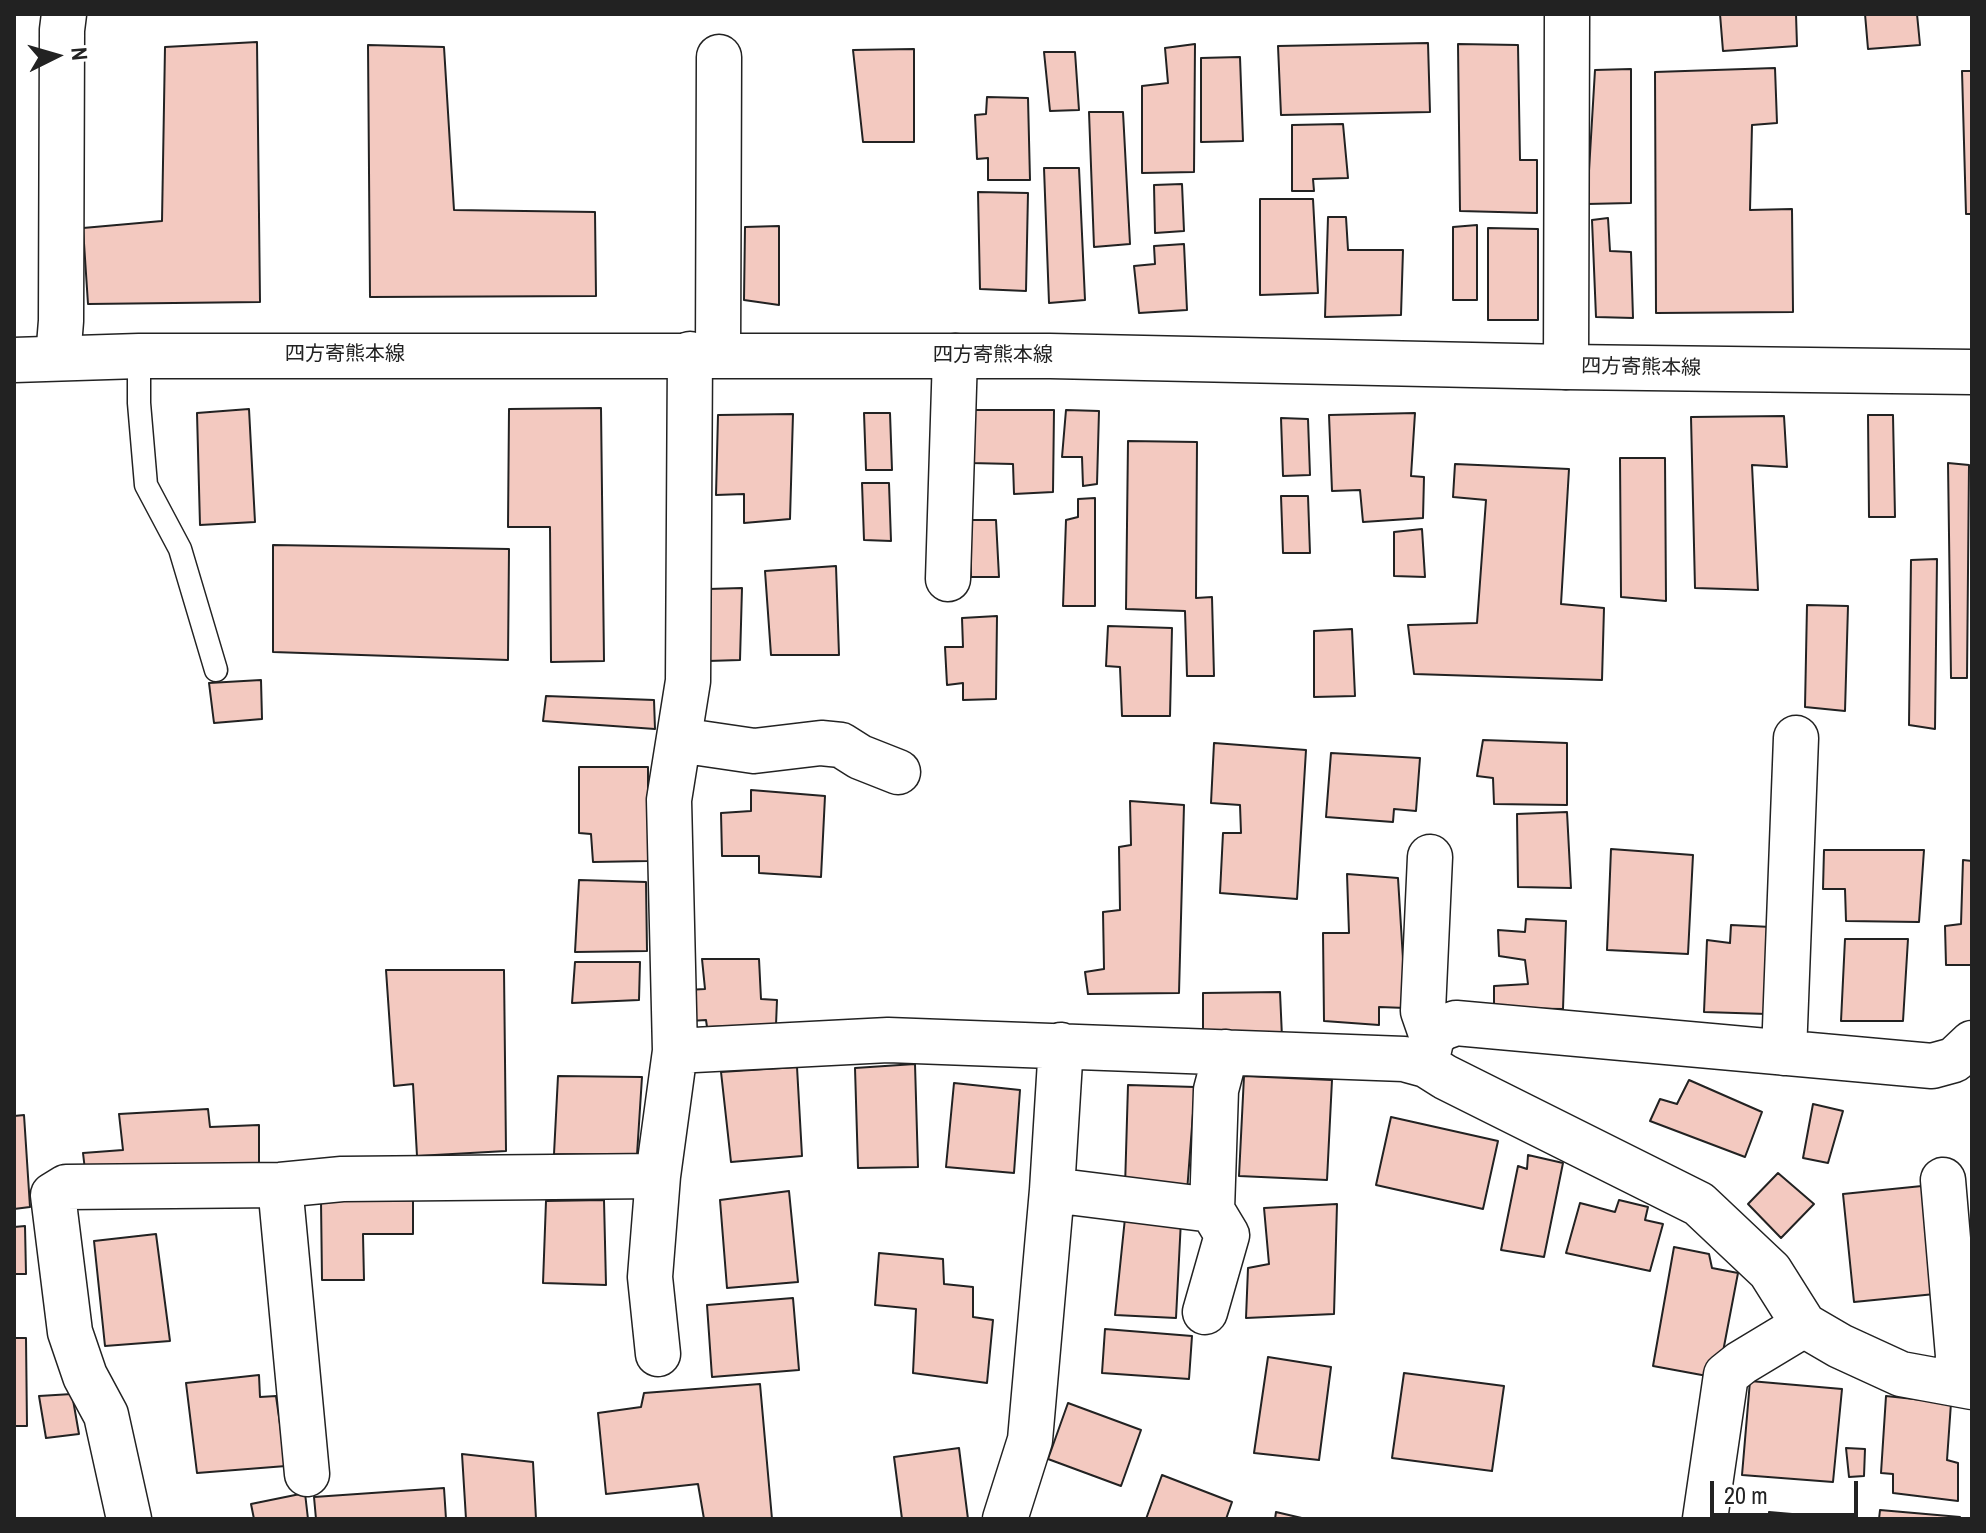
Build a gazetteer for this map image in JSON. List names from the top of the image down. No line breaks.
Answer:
{"streets":{"street":["四方寄熊本線"]},"scale_bar":"20 m","north":"right"}
